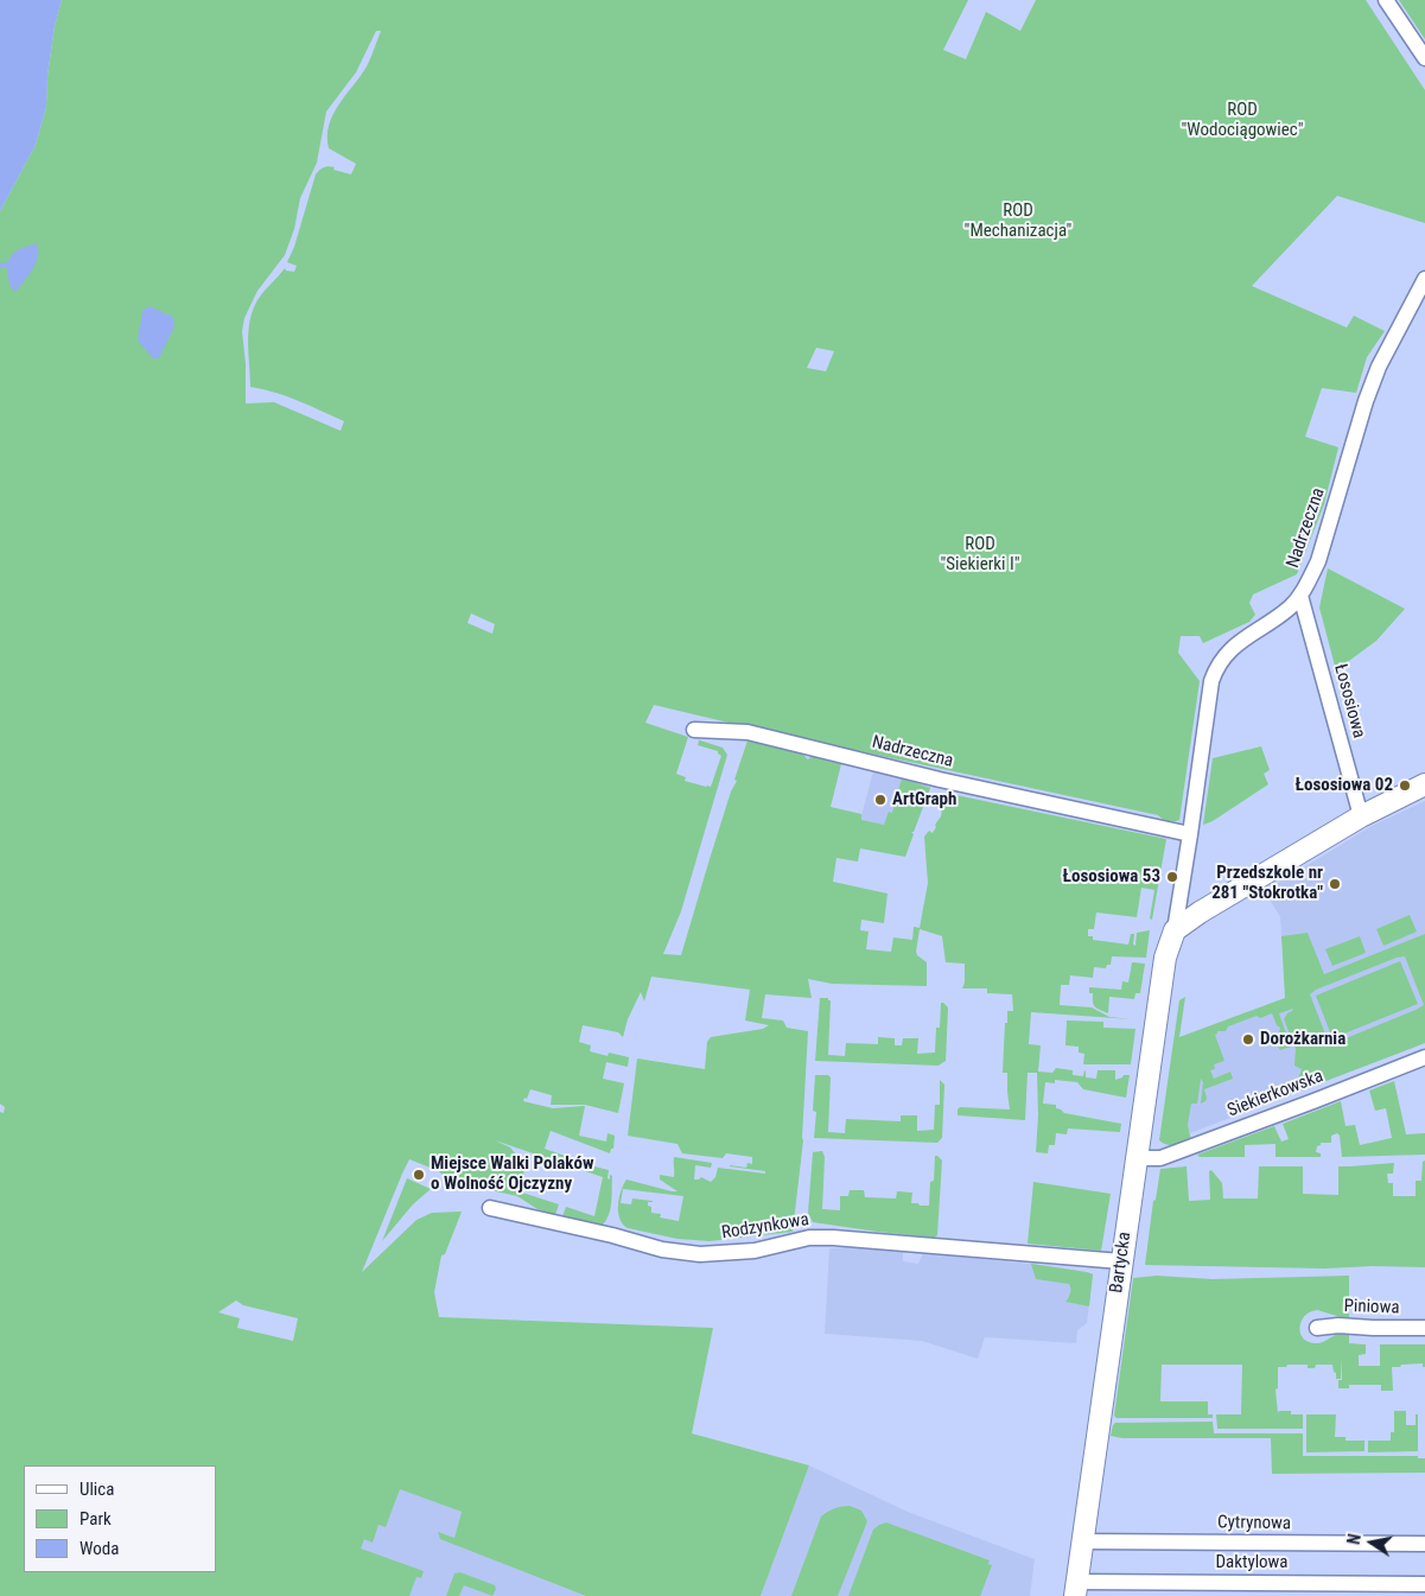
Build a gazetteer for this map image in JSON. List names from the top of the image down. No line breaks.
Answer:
{"streets":{"street":["Nadrzeczna","Łososiowa","Siekierkowska","Rodzynkowa","Bartycka","Piniowa","Cytrynowa","Daktylowa"]},"crossings":[["Nadrzeczna","Łososiowa"],["Nadrzeczna","Bartycka"],["Siekierkowska","Bartycka"],["Rodzynkowa","Bartycka"],["Bartycka","Cytrynowa"],["Bartycka","Daktylowa"]],"parks":["ROD \"Wodociągowiec\"","ROD \"Mechanizacja\"","ROD \"Siekierki I\""],"places":["Łososiowa 02","ArtGraph","Łososiowa 53","Przedszkole nr 281 \"Stokrotka\"","Dorożkarnia","Miejsce Walki Polaków o Wolność Ojczyzny"],"legend":["Ulica","Park","Woda"],"north":"left"}
